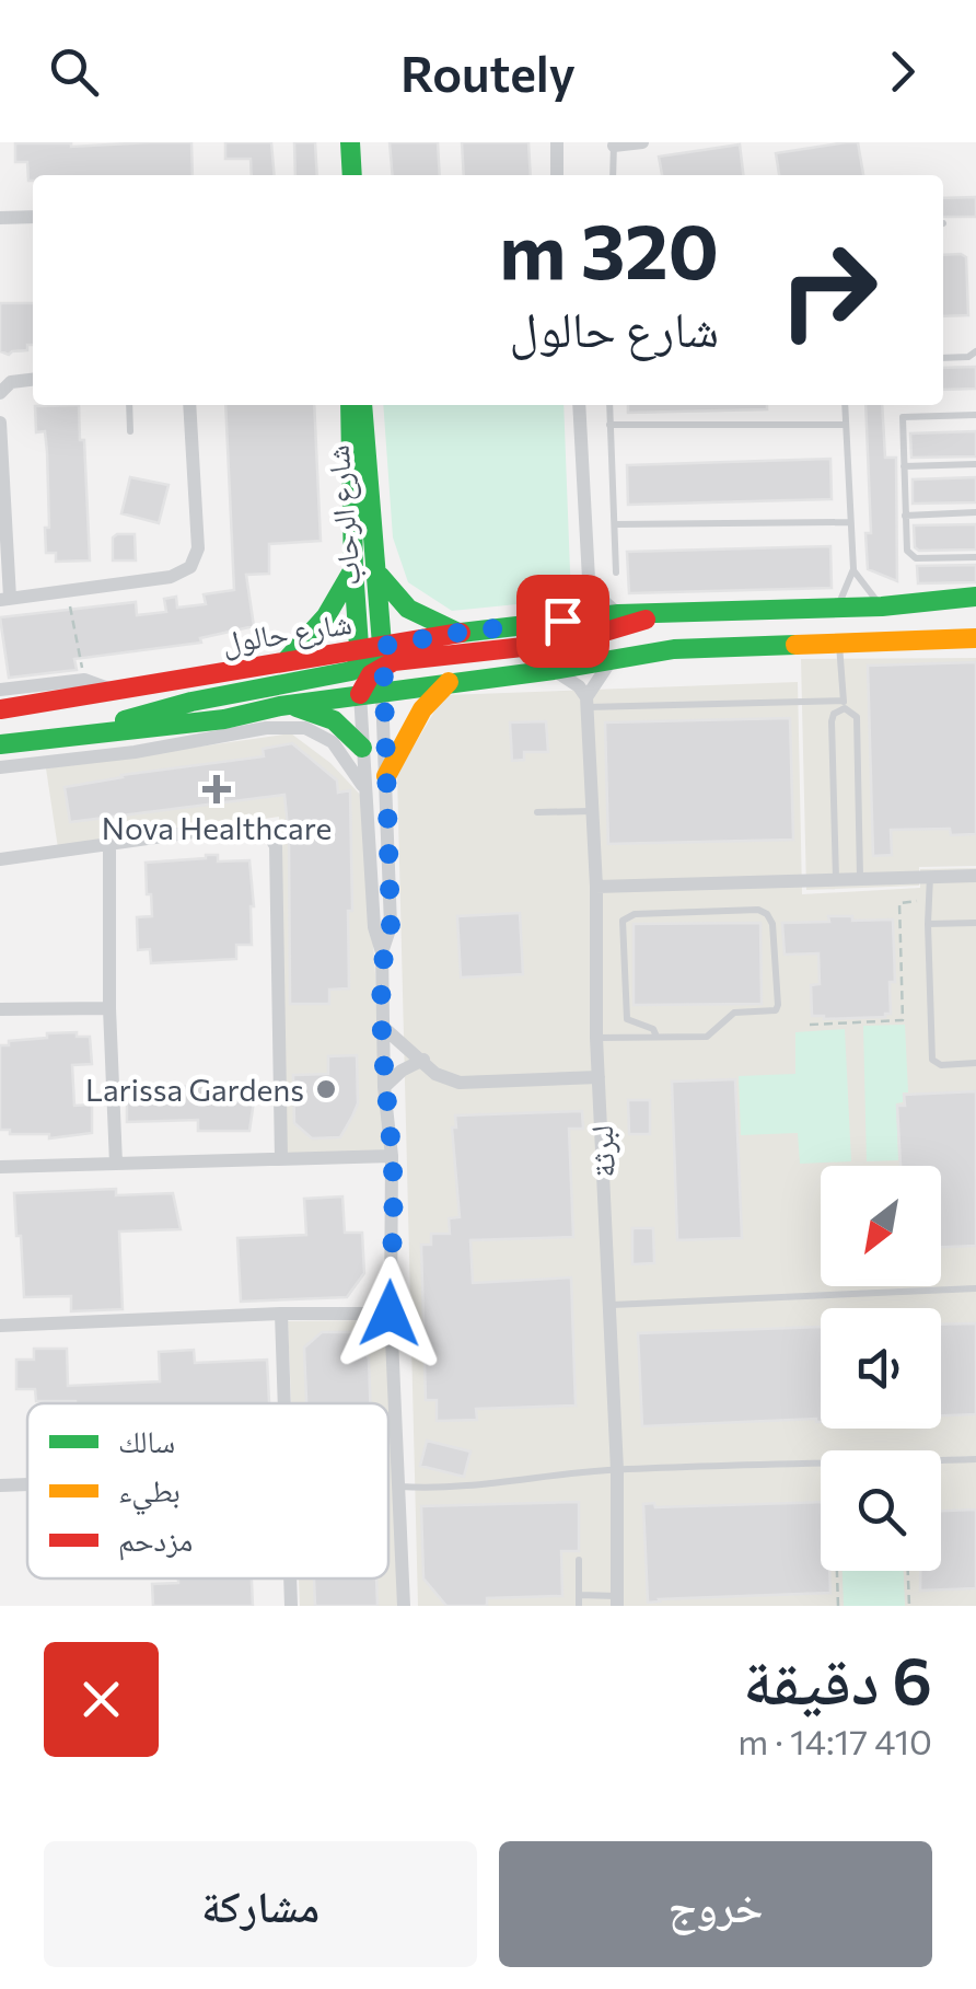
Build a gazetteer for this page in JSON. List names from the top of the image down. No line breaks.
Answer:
{"streets":{"main road":["شارع الرحاب","شارع حالول"],"street":["لبرثة"]},"crossings":[["شارع الرحاب","شارع حالول"]],"places":{"health":["Nova Healthcare"],"other":["Larissa Gardens"]},"legend":["سالك","بطيء","مزدحم"],"north":"bottom left","page":{"header":"Routely","turn":["320 m","شارع حالول"],"heading":["6 دقيقة","410 m · 14:17"],"buttons":["خروج","مشاركة"]}}
